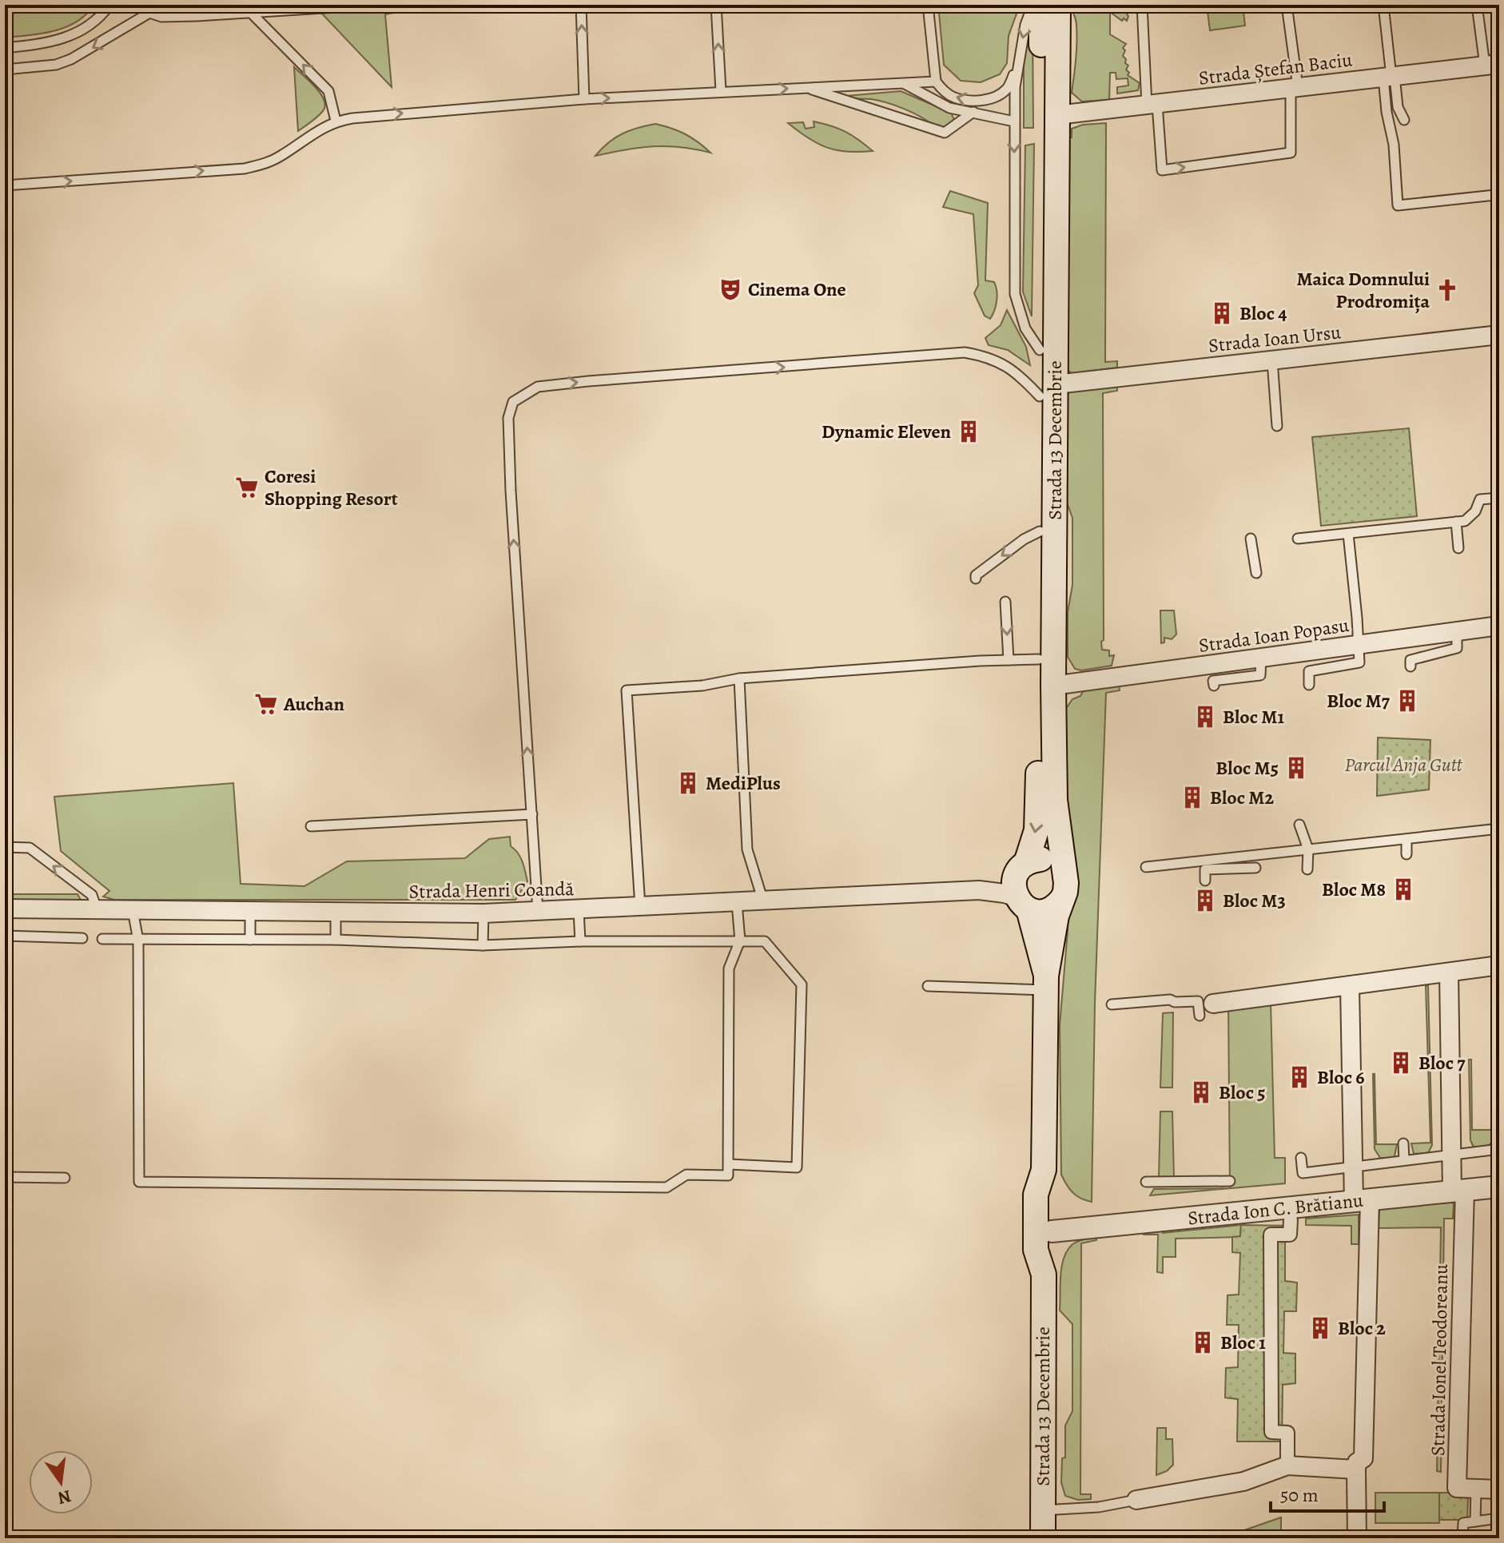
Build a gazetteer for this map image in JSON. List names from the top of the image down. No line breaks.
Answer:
{"streets":{"main road":["Strada 13 Decembrie"],"street":["Strada Ștefan Baciu","Strada Ioan Ursu","Strada Ioan Popasu","Strada Henri Coandă","Strada Ion C. Brătianu","Strada Ionel Teodoreanu"]},"crossings":[["Strada Ștefan Baciu","Strada 13 Decembrie"],["Strada Ioan Ursu","Strada 13 Decembrie"],["Strada 13 Decembrie","Strada Ioan Popasu"],["Strada 13 Decembrie","Strada Henri Coandă"],["Strada 13 Decembrie","Strada Ion C. Brătianu"],["Strada Ion C. Brătianu","Strada Ionel Teodoreanu"]],"parks":["Parcul Anja Gutt"],"places":{"theatre":["Cinema One"],"church":["Maica Domnului Prodromița"],"building":["Bloc 4","Dynamic Eleven","Bloc M7","Bloc M1","Bloc M5","MediPlus","Bloc M2","Bloc M8","Bloc M3","Bloc 7","Bloc 6","Bloc 5","Bloc 2","Bloc 1"],"supermarket":["Coresi Shopping Resort","Auchan"]},"scale_bar":"50 m","north":"bottom"}
